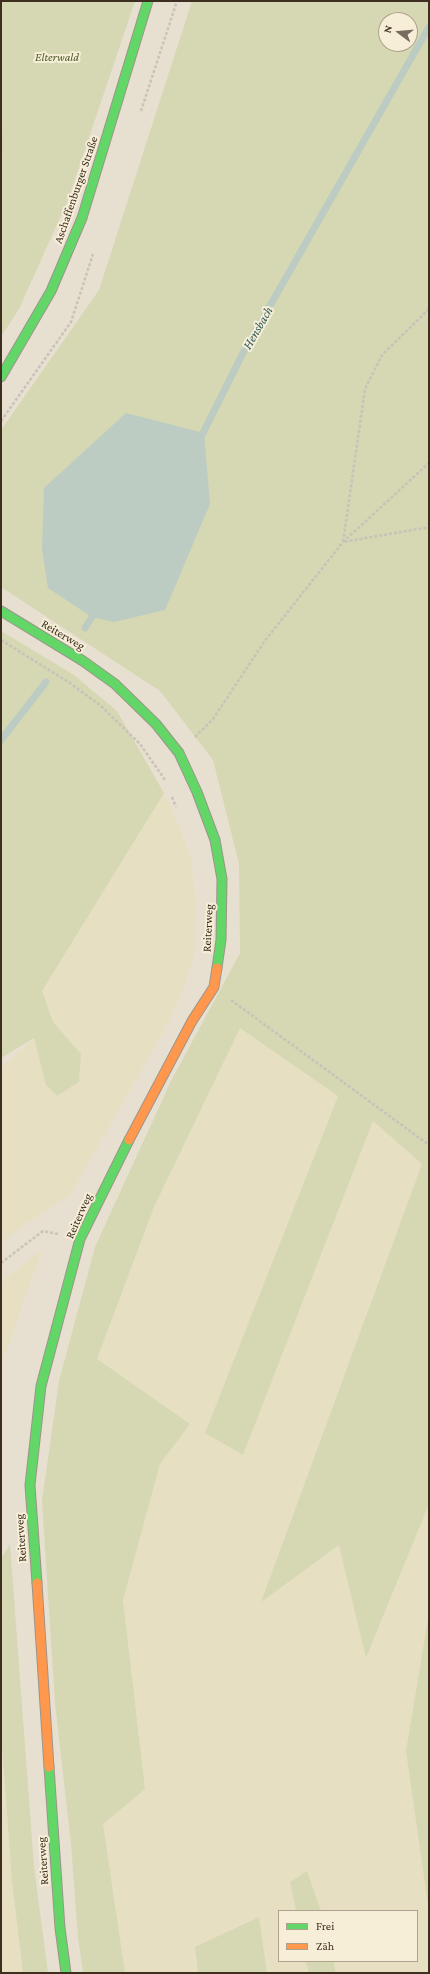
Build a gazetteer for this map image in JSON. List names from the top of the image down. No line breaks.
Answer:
{"streets":{"street":["Aschaffenburger Straße","Reiterweg"]},"water":["Hensbach"],"parks":["Elterwald"],"legend":["Frei","Zäh"],"north":"left"}
